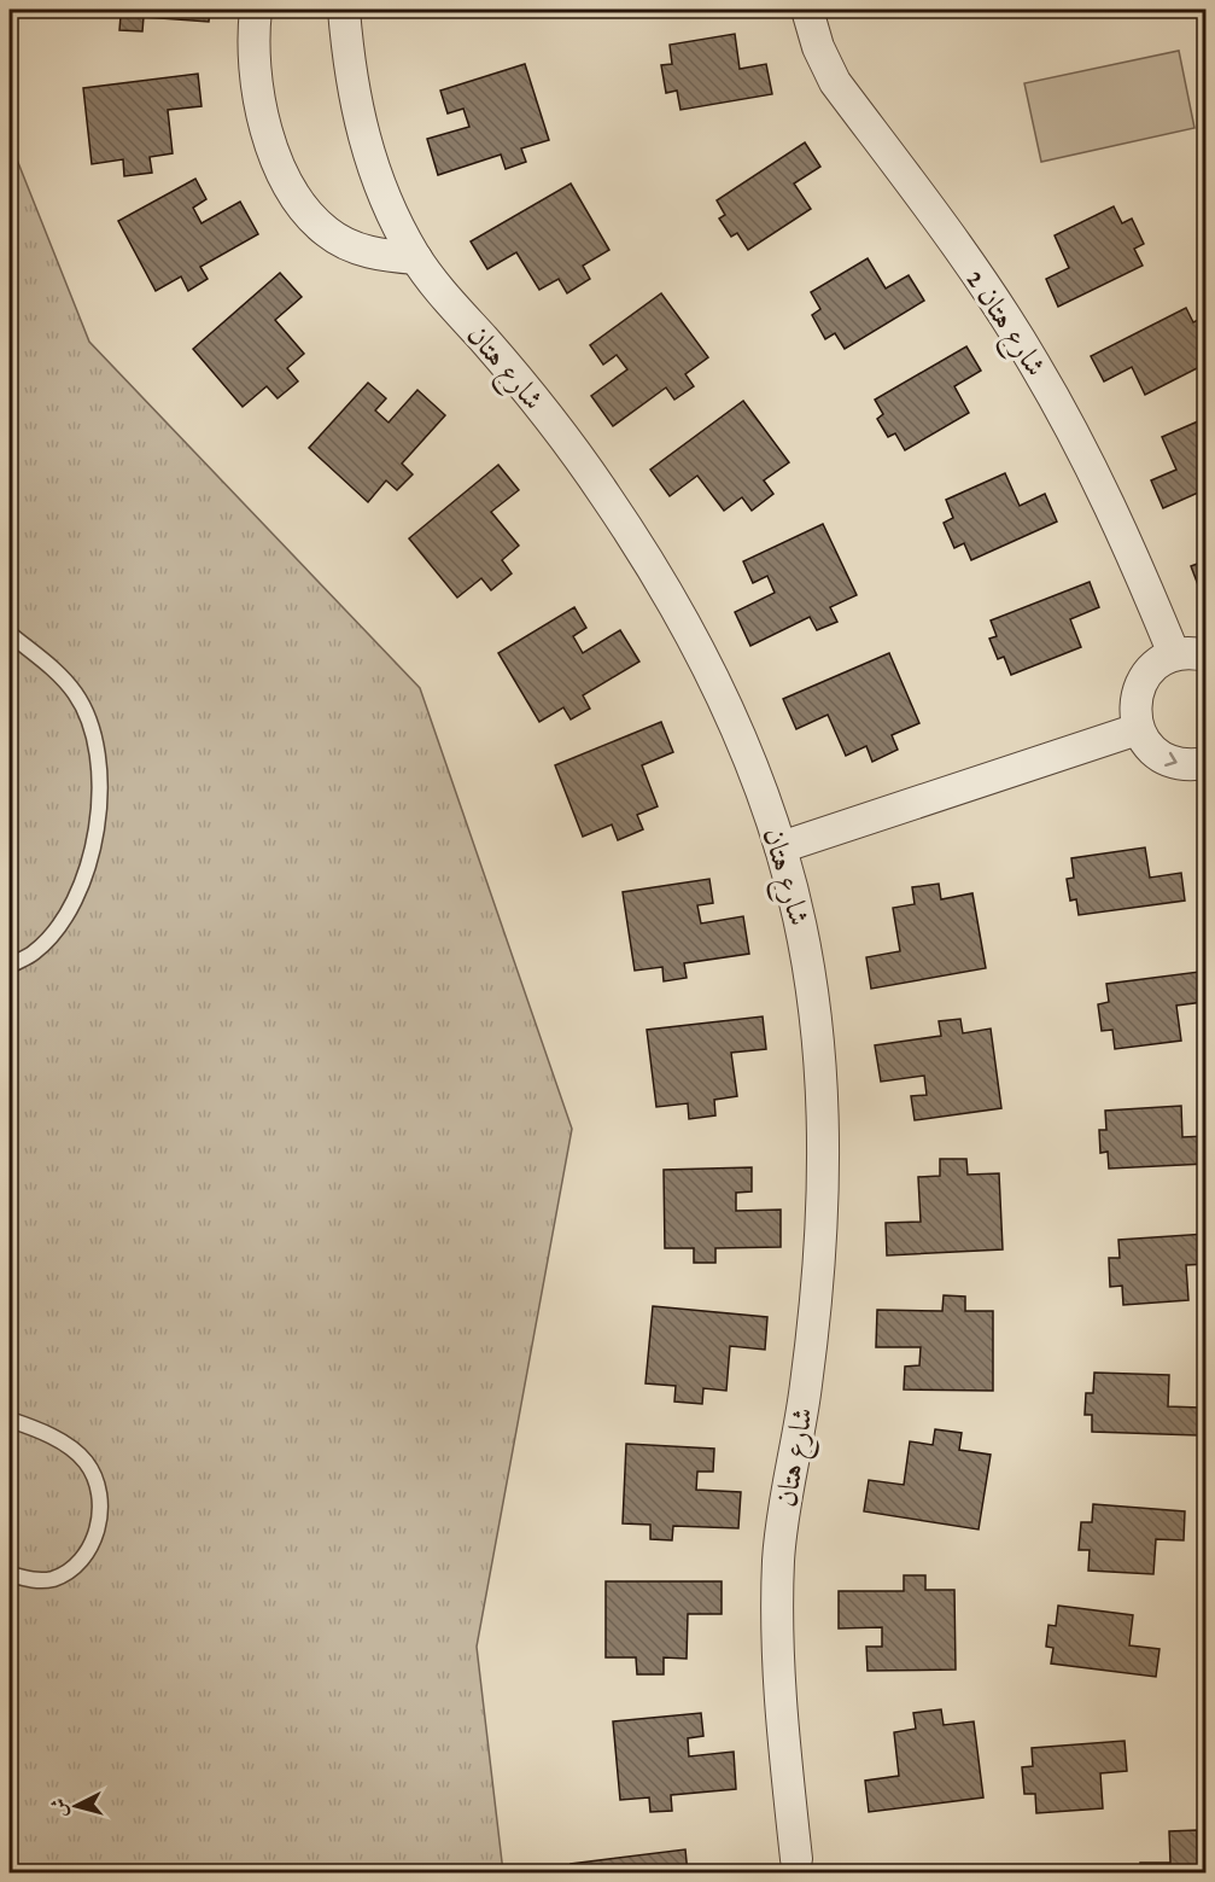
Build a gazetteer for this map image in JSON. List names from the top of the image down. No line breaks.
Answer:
{"streets":{"street":["شارع هتان 2","شارع هتان"]},"north":"left"}
